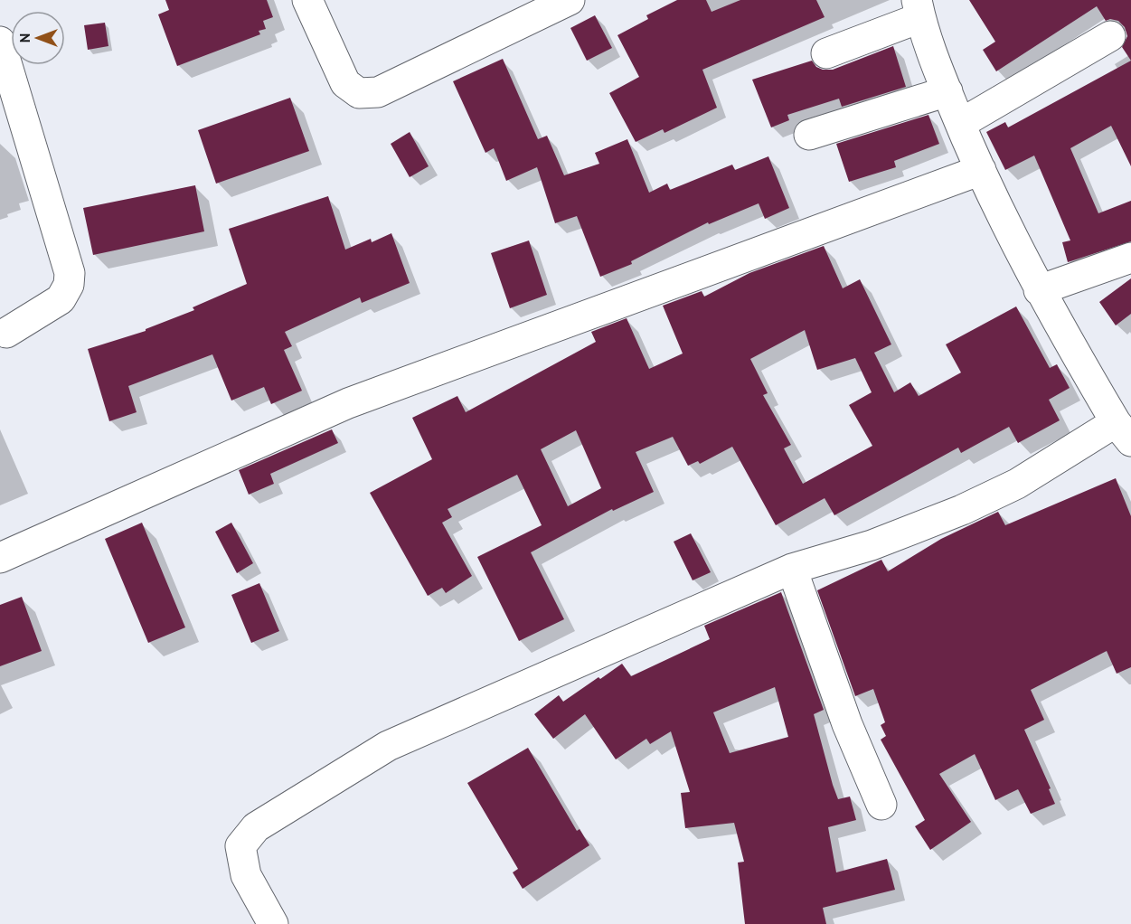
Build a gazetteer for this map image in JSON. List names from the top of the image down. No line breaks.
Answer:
{"north":"left"}
